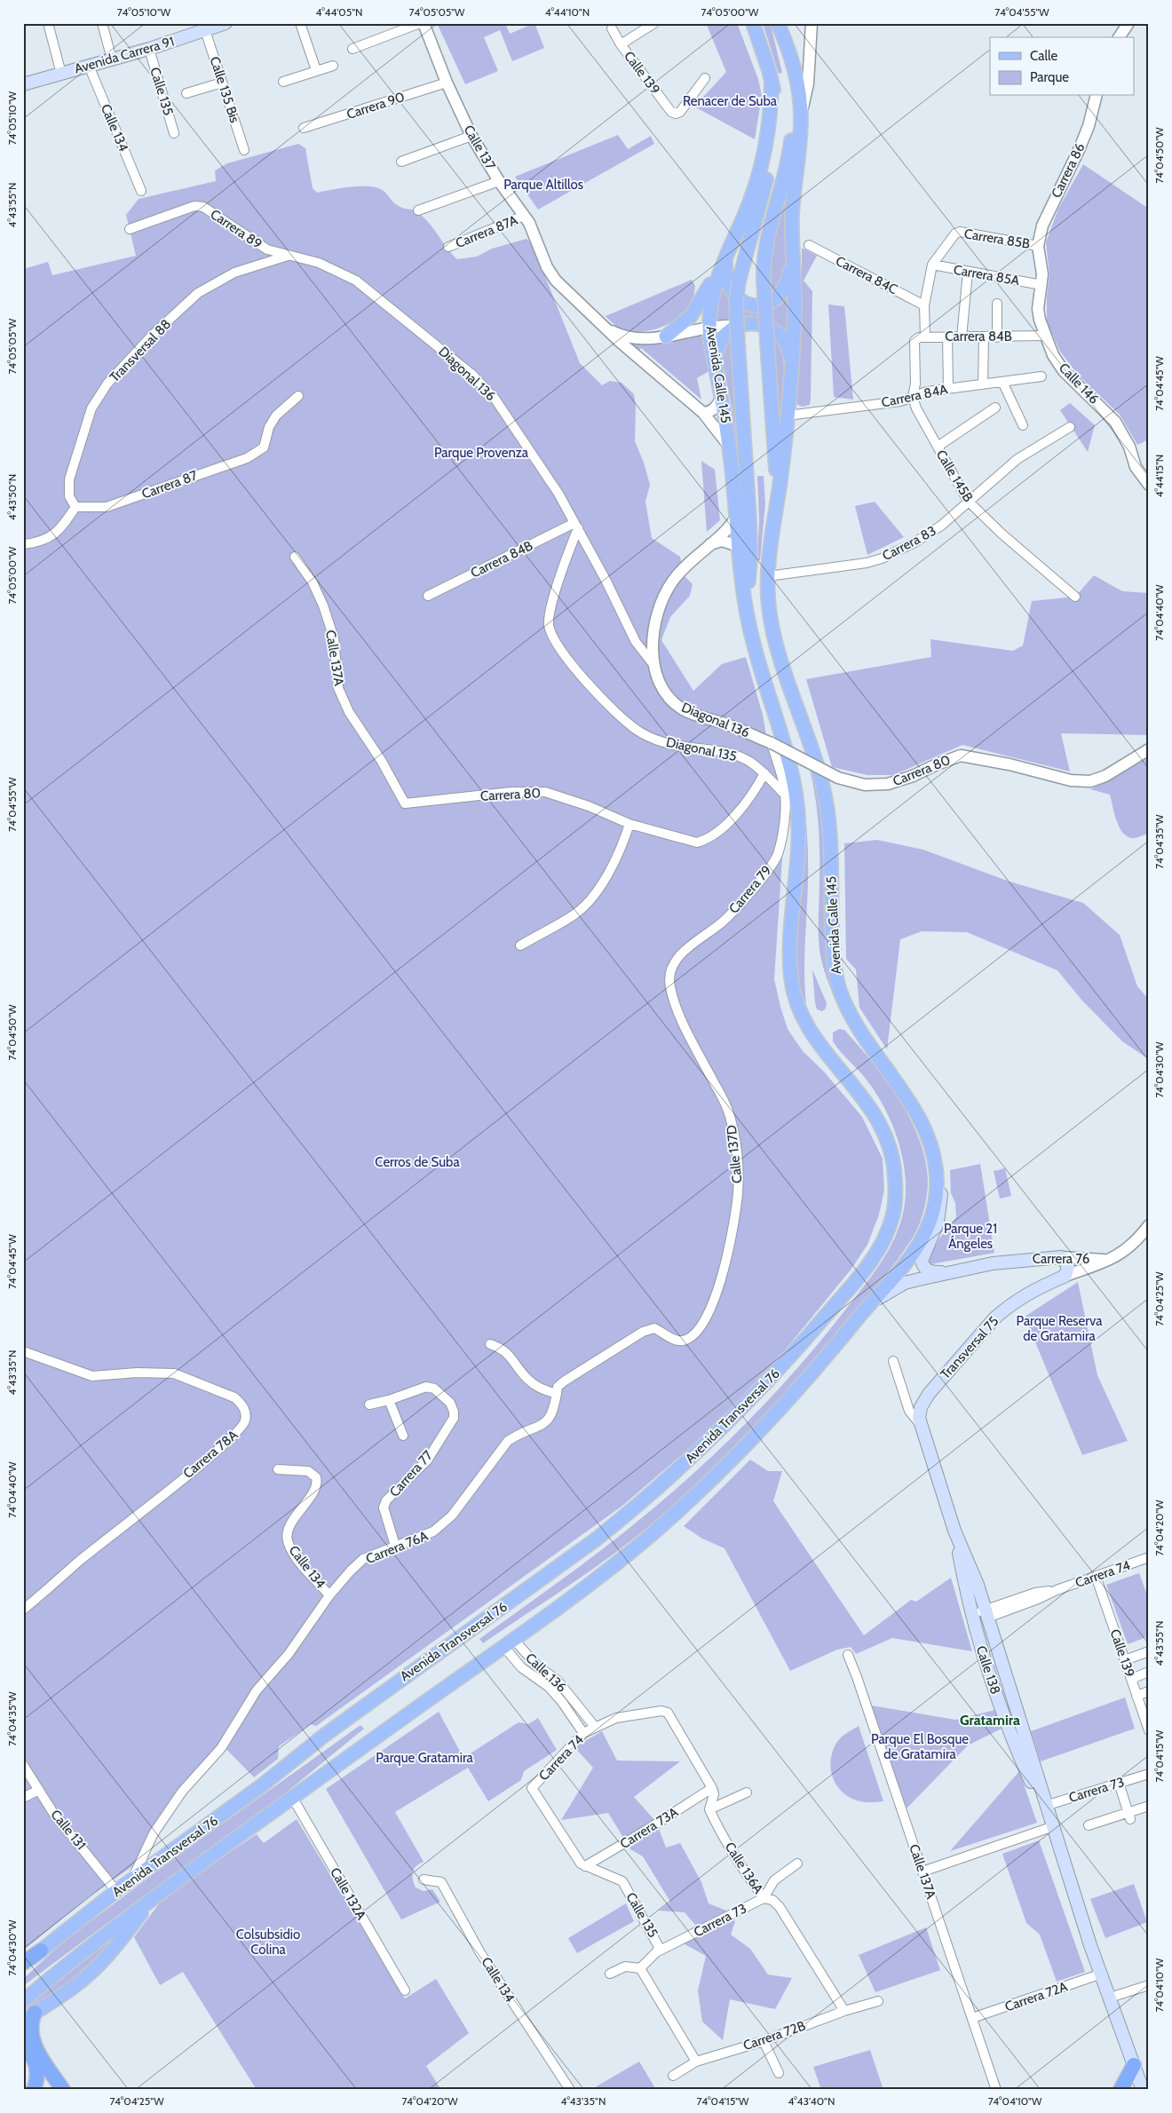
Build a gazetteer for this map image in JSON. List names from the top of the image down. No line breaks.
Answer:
{"streets":{"main road":["Avenida Carrera 91","Avenida Calle 145","Carrera 76","Transversal 75","Avenida Transversal 76","Calle 138"],"street":["Calle 139","Calle 135 Bis","Calle 135","Carrera 90","Calle 134","Calle 137","Carrera 86","Carrera 89","Carrera 87A","Carrera 85B","Carrera 84C","Carrera 85A","Carrera 84B","Transversal 88","Diagonal 136","Calle 146","Carrera 84A","Calle 145B","Carrera 87","Carrera 83","Calle 137A","Diagonal 135","Carrera 80","Carrera 79","Calle 137D","Carrera 78A","Carrera 77","Carrera 76A","Carrera 74","Calle 136","Carrera 73","Carrera 73A","Calle 131","Calle 136A","Calle 132A","Carrera 72A","Carrera 72B"]},"crossings":[["Avenida Carrera 91","Calle 135 Bis"],["Avenida Carrera 91","Calle 135"],["Avenida Carrera 91","Calle 134"],["Calle 139","Carrera 74"],["Calle 135","Carrera 74"],["Calle 135","Carrera 73"],["Calle 135","Carrera 73A"],["Carrera 90","Calle 137"],["Calle 134","Carrera 76A"],["Calle 137","Carrera 87A"],["Calle 137","Avenida Calle 145"],["Carrera 86","Carrera 85B"],["Carrera 86","Calle 146"],["Carrera 89","Transversal 88"],["Carrera 89","Diagonal 136"],["Carrera 85B","Carrera 85A"],["Carrera 85B","Calle 146"],["Carrera 85A","Calle 146"],["Carrera 84B","Diagonal 136"],["Carrera 84B","Calle 146"],["Carrera 84B","Carrera 84A"],["Carrera 84B","Calle 145B"],["Carrera 84B","Diagonal 135"],["Transversal 88","Diagonal 136"],["Transversal 88","Carrera 87"],["Diagonal 136","Avenida Calle 145"],["Diagonal 136","Diagonal 135"],["Diagonal 136","Carrera 80"],["Diagonal 136","Carrera 79"],["Avenida Calle 145","Carrera 84A"],["Avenida Calle 145","Carrera 83"],["Avenida Calle 145","Carrera 76"],["Avenida Calle 145","Avenida Transversal 76"],["Carrera 84A","Calle 145B"],["Calle 145B","Carrera 83"],["Calle 137A","Carrera 80"],["Calle 137A","Carrera 72A"],["Diagonal 135","Carrera 80"],["Diagonal 135","Carrera 79"],["Carrera 80","Carrera 79"],["Carrera 79","Calle 137D"],["Calle 137D","Carrera 76A"],["Carrera 76","Transversal 75"],["Carrera 76","Avenida Transversal 76"],["Transversal 75","Calle 138"],["Avenida Transversal 76","Carrera 76A"],["Avenida Transversal 76","Calle 136"],["Avenida Transversal 76","Calle 131"],["Avenida Transversal 76","Calle 132A"],["Carrera 77","Carrera 76A"],["Carrera 74","Calle 138"],["Carrera 74","Calle 136"],["Carrera 74","Carrera 73A"],["Calle 138","Carrera 73"],["Calle 138","Carrera 72A"],["Carrera 73","Calle 136A"],["Calle 136A","Carrera 72B"]],"districts":["Gratamira"],"parks":["Renacer de Suba","Parque Altillos","Parque Provenza","Cerros de Suba","Parque 21 Ángeles","Parque Reserva de Gratamira","Parque El Bosque de Gratamira","Parque Gratamira","Colsubsidio Colina"],"legend":["Calle","Parque"],"coordinates":["74°05'10\"W","4°44'05\"N","74°05'05\"W","4°44'10\"N","74°05'00\"W","74°04'55\"W","74°04'50\"W","4°43'55\"N","74°04'45\"W","4°44'15\"N","4°43'50\"N","74°04'40\"W","74°04'35\"W","74°04'30\"W","74°04'25\"W","4°43'35\"N","74°04'20\"W","74°04'15\"W","74°04'10\"W","4°43'40\"N"]}
